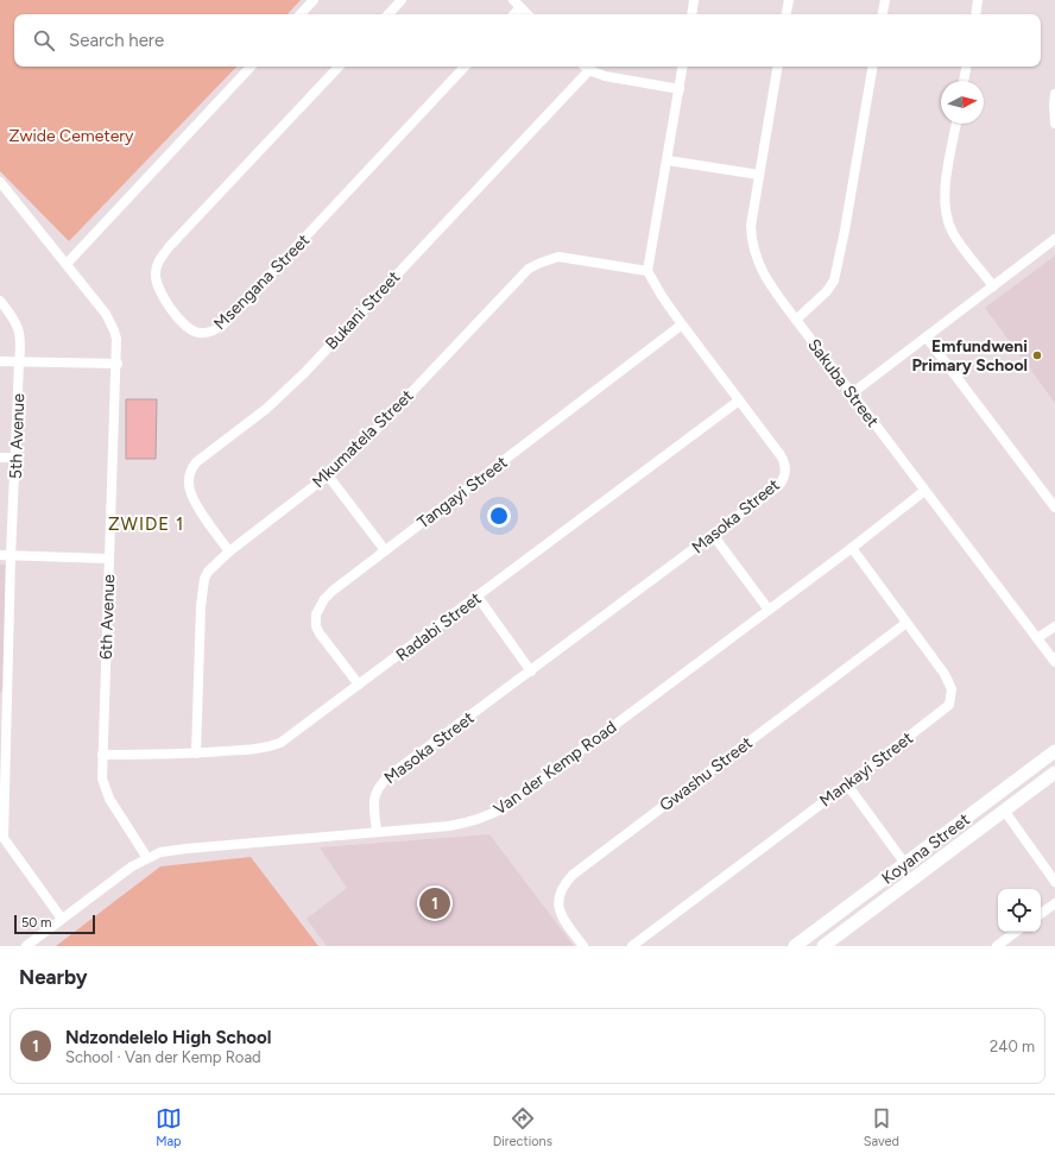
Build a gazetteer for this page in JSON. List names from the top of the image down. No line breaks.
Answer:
{"streets":{"main road":["Koyana Street"],"street":["Msengana Street","Bukani Street","Sakuba Street","5th Avenue","Mkumatela Street","Tangayi Street","Masoka Street","6th Avenue","Radabi Street","Van der Kemp Road","Mankayi Street","Gwashu Street"]},"crossings":[["Bukani Street","Mkumatela Street"],["Sakuba Street","Van der Kemp Road"],["5th Avenue","Van der Kemp Road"],["Mkumatela Street","Masoka Street"],["Mkumatela Street","Radabi Street"],["Tangayi Street","Masoka Street"],["Tangayi Street","Radabi Street"],["Masoka Street","Radabi Street"],["Masoka Street","Van der Kemp Road"],["6th Avenue","Radabi Street"],["6th Avenue","Van der Kemp Road"],["Van der Kemp Road","Mankayi Street"],["Mankayi Street","Gwashu Street"]],"districts":["ZWIDE 1"],"parks":["Zwide Cemetery"],"places":["Emfundweni Primary School"],"scale_bar":"50 m","north":"right","page":{"search":"Search here","pins":"1","scale":"50 m","heading":"Nearby","list":[{"mark":"1","name":"Ndzondelelo High School","note":"School · Van der Kemp Road","value":"240 m"}],"nav":["Map","Directions","Saved"]}}
